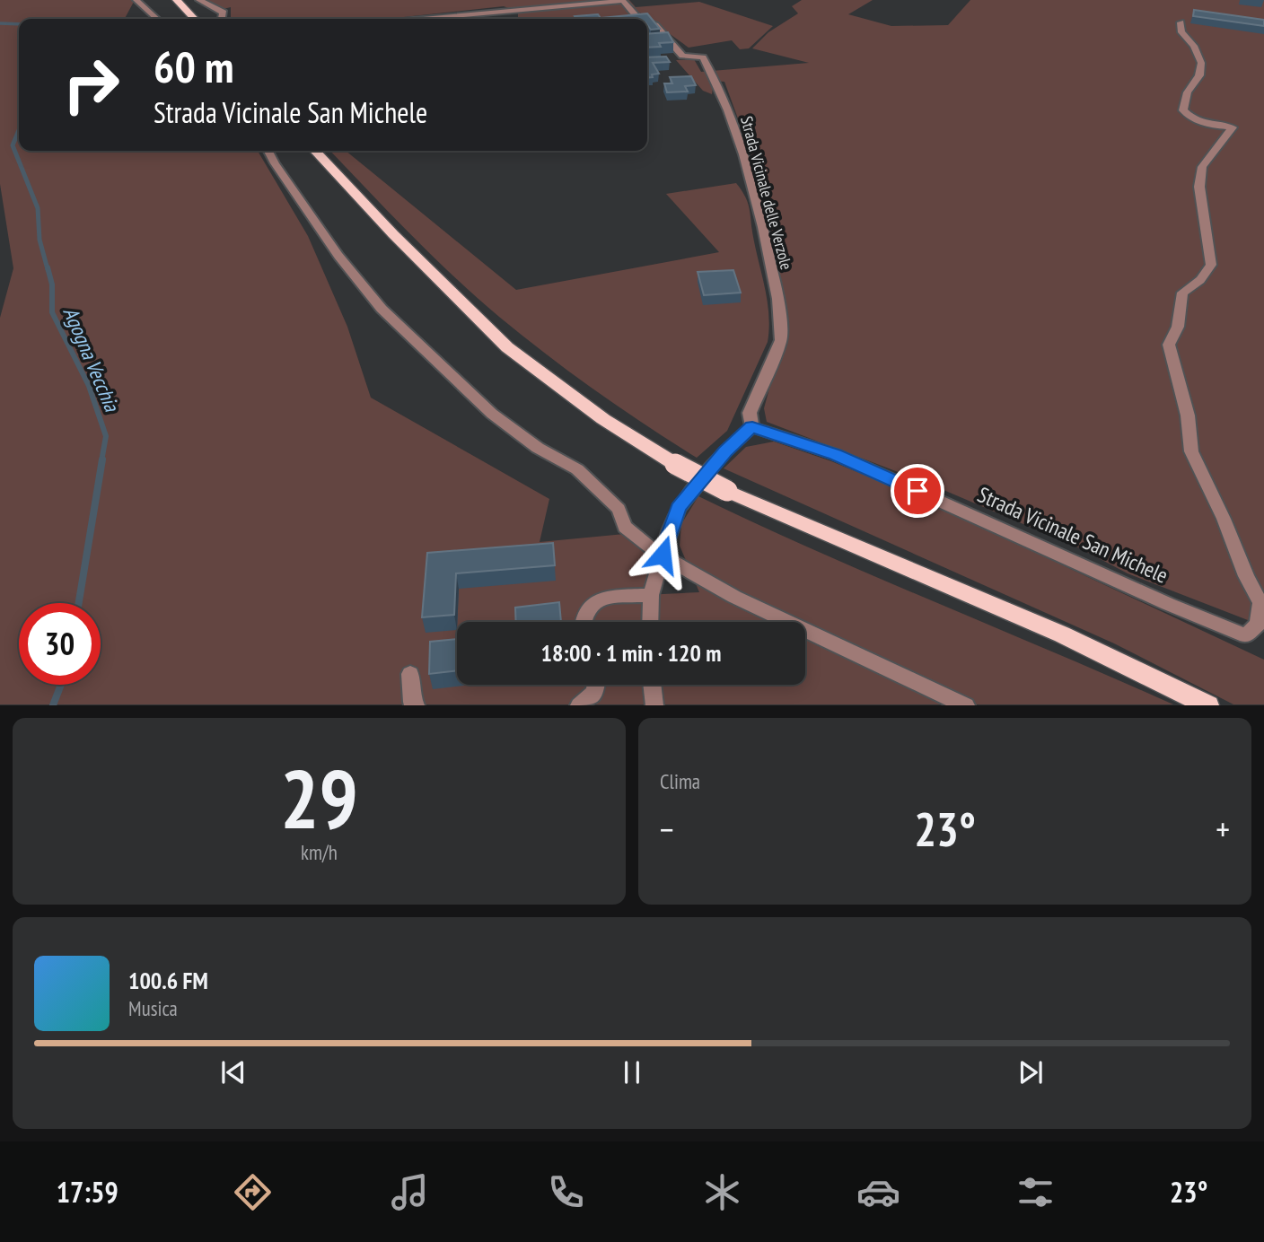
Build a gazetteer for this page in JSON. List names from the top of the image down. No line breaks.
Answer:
{"streets":{"street":["Strada Vicinale delle Verzole","Strada Vicinale San Michele"]},"crossings":[["Strada Vicinale delle Verzole","Strada Vicinale San Michele"]],"water":["Agogna Vecchia"],"page":{"turn":["60 m","Strada Vicinale San Michele"],"limit":"30","trip":"18:00 · 1 min · 120 m","tile":[["29","km/h"],"Clima"],"heat":["−","23°","+"],"song":["100.6 FM","Musica"],"tabs":["17:59","23°"]}}
